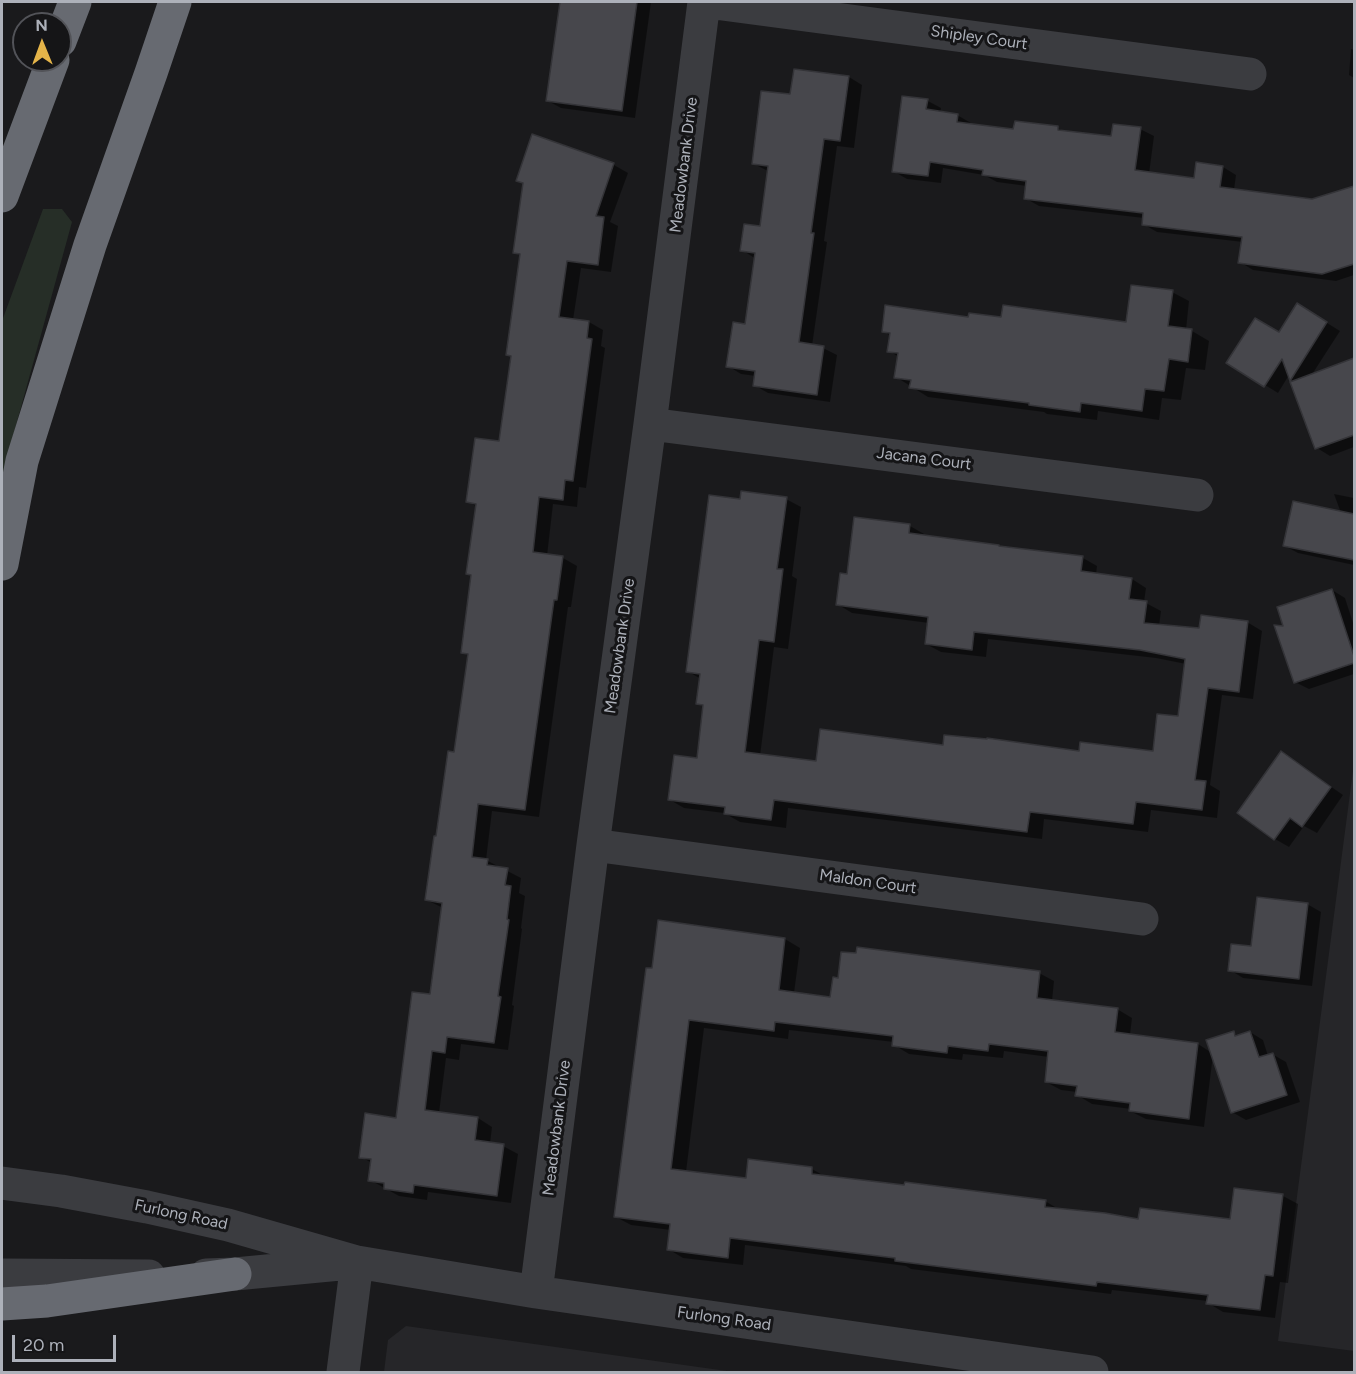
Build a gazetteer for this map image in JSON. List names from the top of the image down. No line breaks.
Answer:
{"streets":{"street":["Shipley Court","Meadowbank Drive","Jacana Court","Maldon Court","Furlong Road"]},"crossings":[["Shipley Court","Meadowbank Drive"],["Meadowbank Drive","Jacana Court"],["Meadowbank Drive","Maldon Court"],["Meadowbank Drive","Furlong Road"]],"scale_bar":"20 m","north":"top"}
